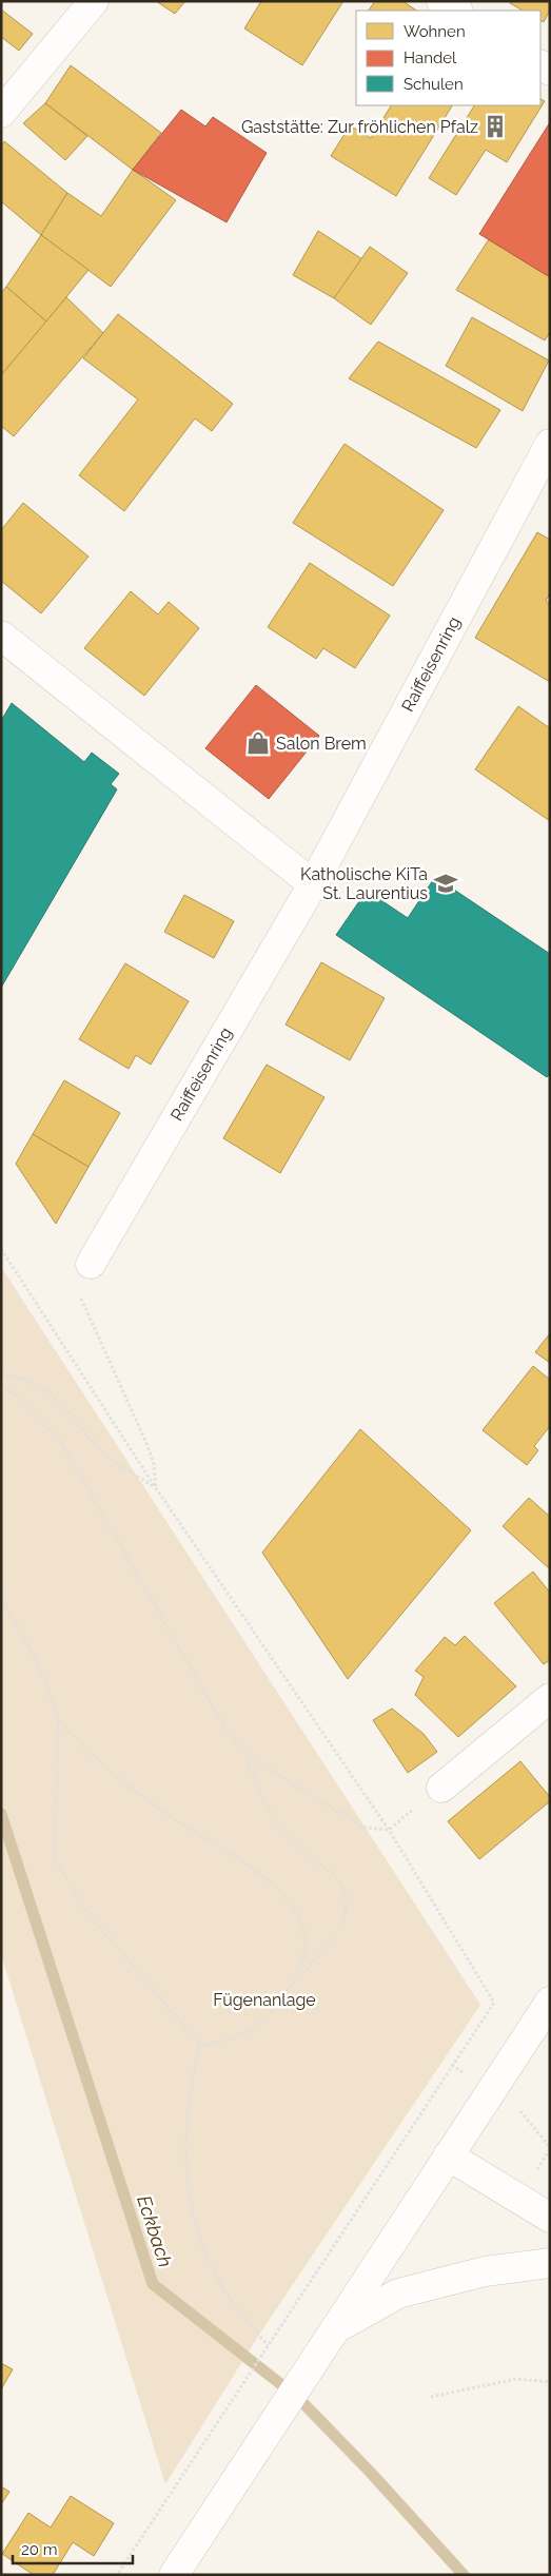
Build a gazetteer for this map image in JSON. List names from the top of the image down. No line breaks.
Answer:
{"streets":{"street":["Raiffeisenring"]},"water":["Eckbach"],"parks":["Fügenanlage"],"places":{"building":["Gaststätte: Zur fröhlichen Pfalz"],"shop":["Salon Brem"],"school or university":["Katholische KiTa St. Laurentius"]},"legend":["Wohnen","Handel","Schulen"],"scale_bar":"20 m"}
